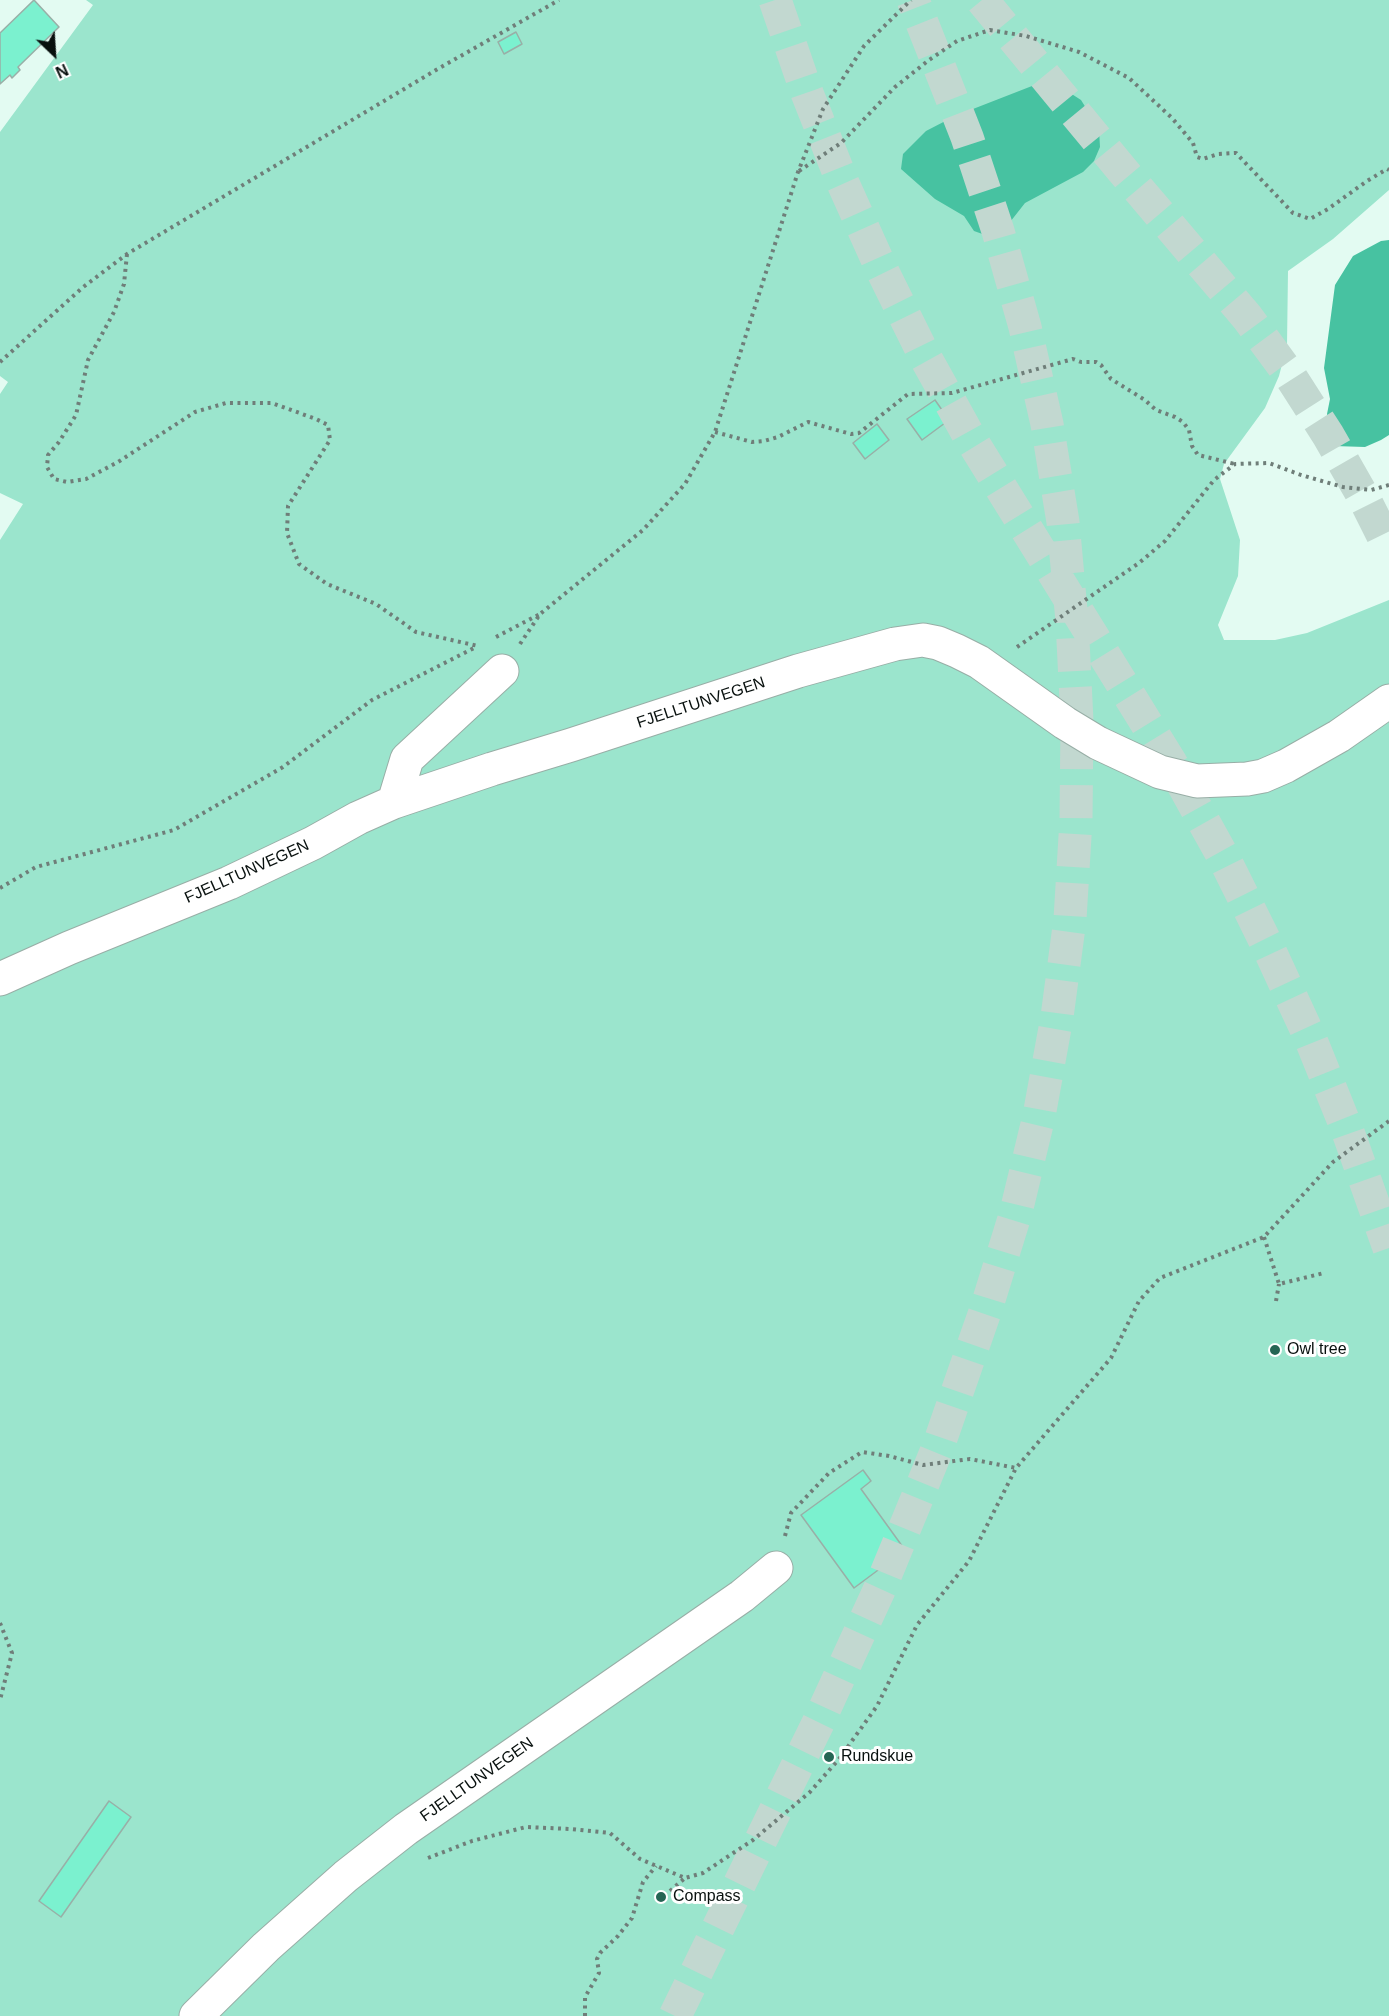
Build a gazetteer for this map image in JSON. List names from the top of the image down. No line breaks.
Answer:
{"streets":{"street":["FJELLTUNVEGEN"]},"places":["Owl tree","Rundskue","Compass"],"north":"bottom right"}
